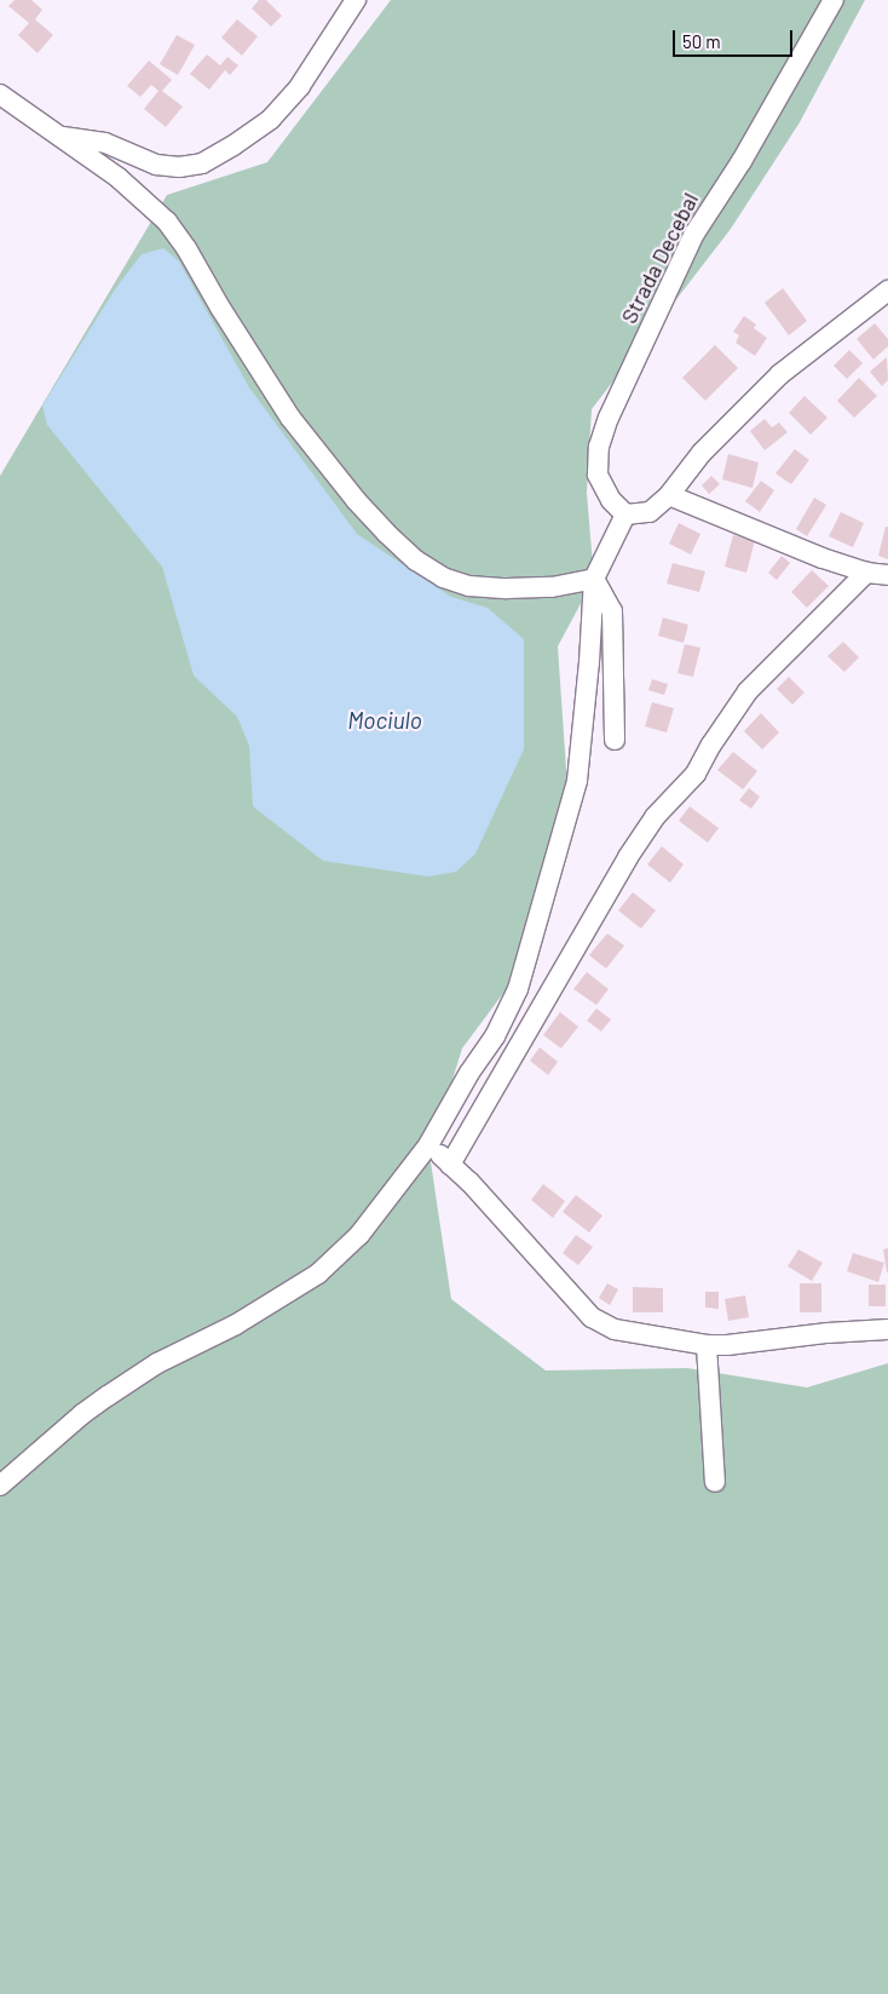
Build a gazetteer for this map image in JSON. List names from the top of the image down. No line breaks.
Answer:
{"streets":{"street":["Strada Decebal"]},"water":["Mociulo"],"scale_bar":"50 m"}
